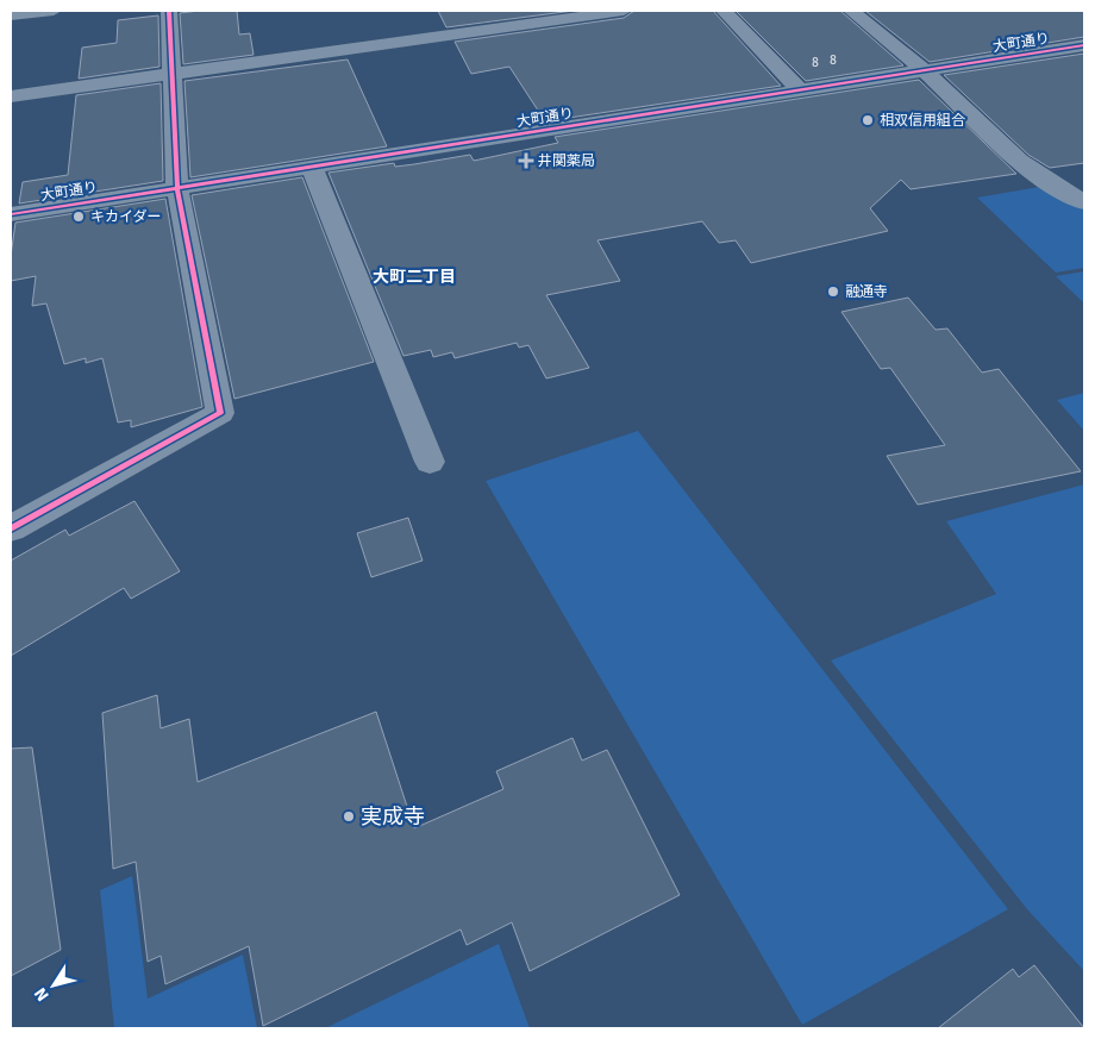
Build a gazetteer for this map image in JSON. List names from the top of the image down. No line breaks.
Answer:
{"streets":{"street":["大町通り"]},"districts":["大町二丁目"],"places":{"other":["相双信用組合","キカイダー","融通寺","実成寺"],"health":["井関薬局"]},"house_numbers":["8","8"],"north":"bottom left"}
